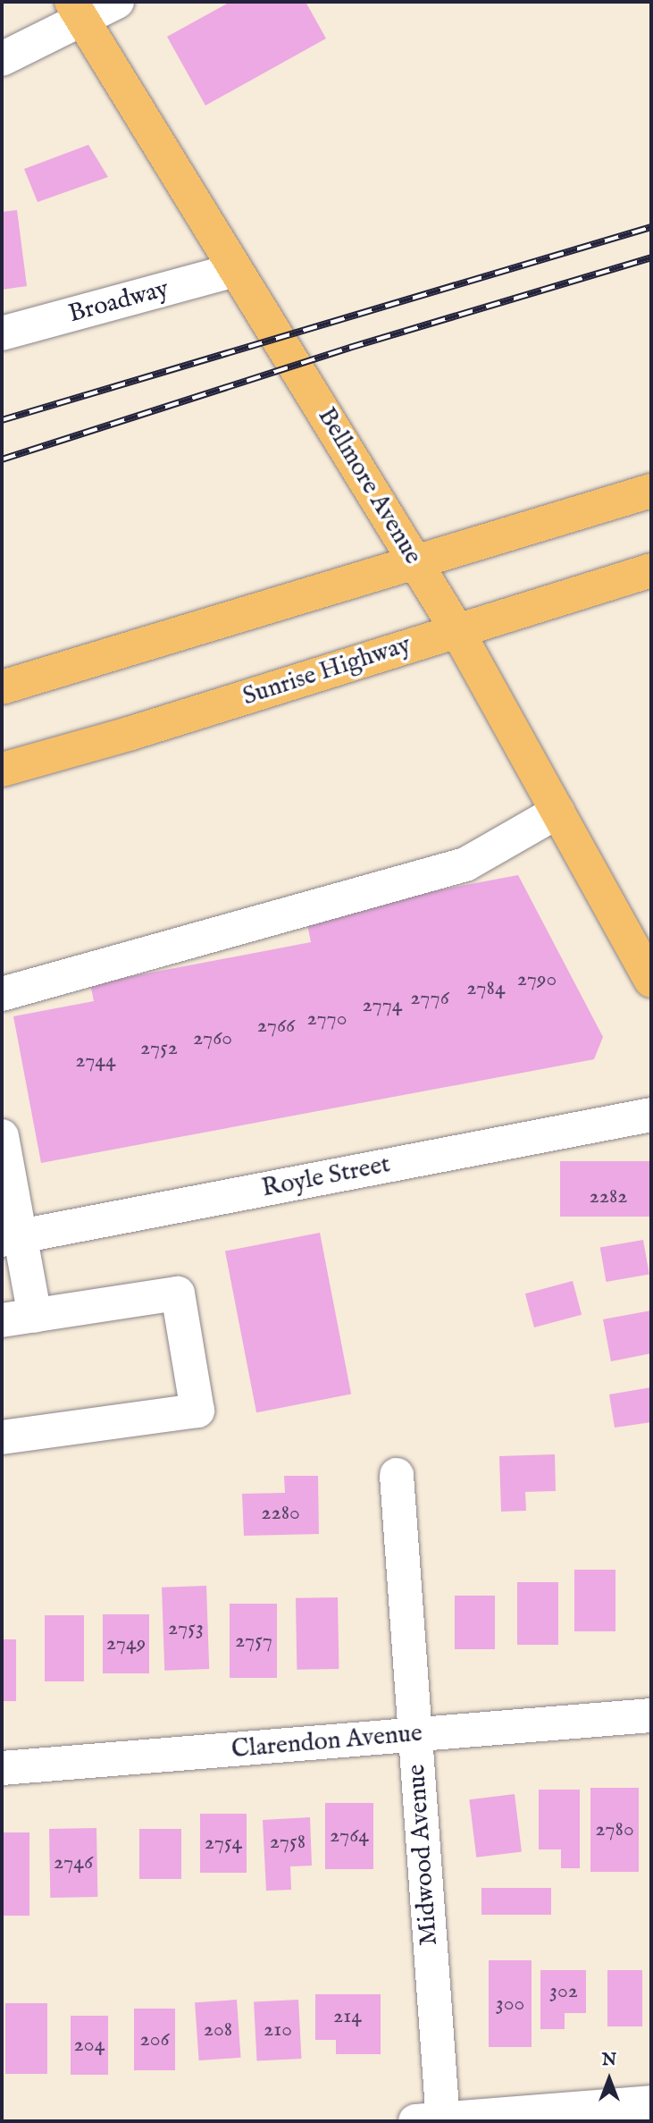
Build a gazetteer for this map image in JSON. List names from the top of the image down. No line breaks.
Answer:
{"streets":{"main road":["Bellmore Avenue","Sunrise Highway"],"street":["Broadway","Royle Street","Clarendon Avenue","Midwood Avenue"]},"crossings":[["Broadway","Bellmore Avenue"],["Bellmore Avenue","Sunrise Highway"],["Clarendon Avenue","Midwood Avenue"]],"house_numbers":["2790","2784","2776","2774","2770","2766","2760","2752","2744","2282","2280","2753","2757","2749","2780","2764","2758","2754","2746","302","300","214","208","210","206","204"],"north":"top"}
